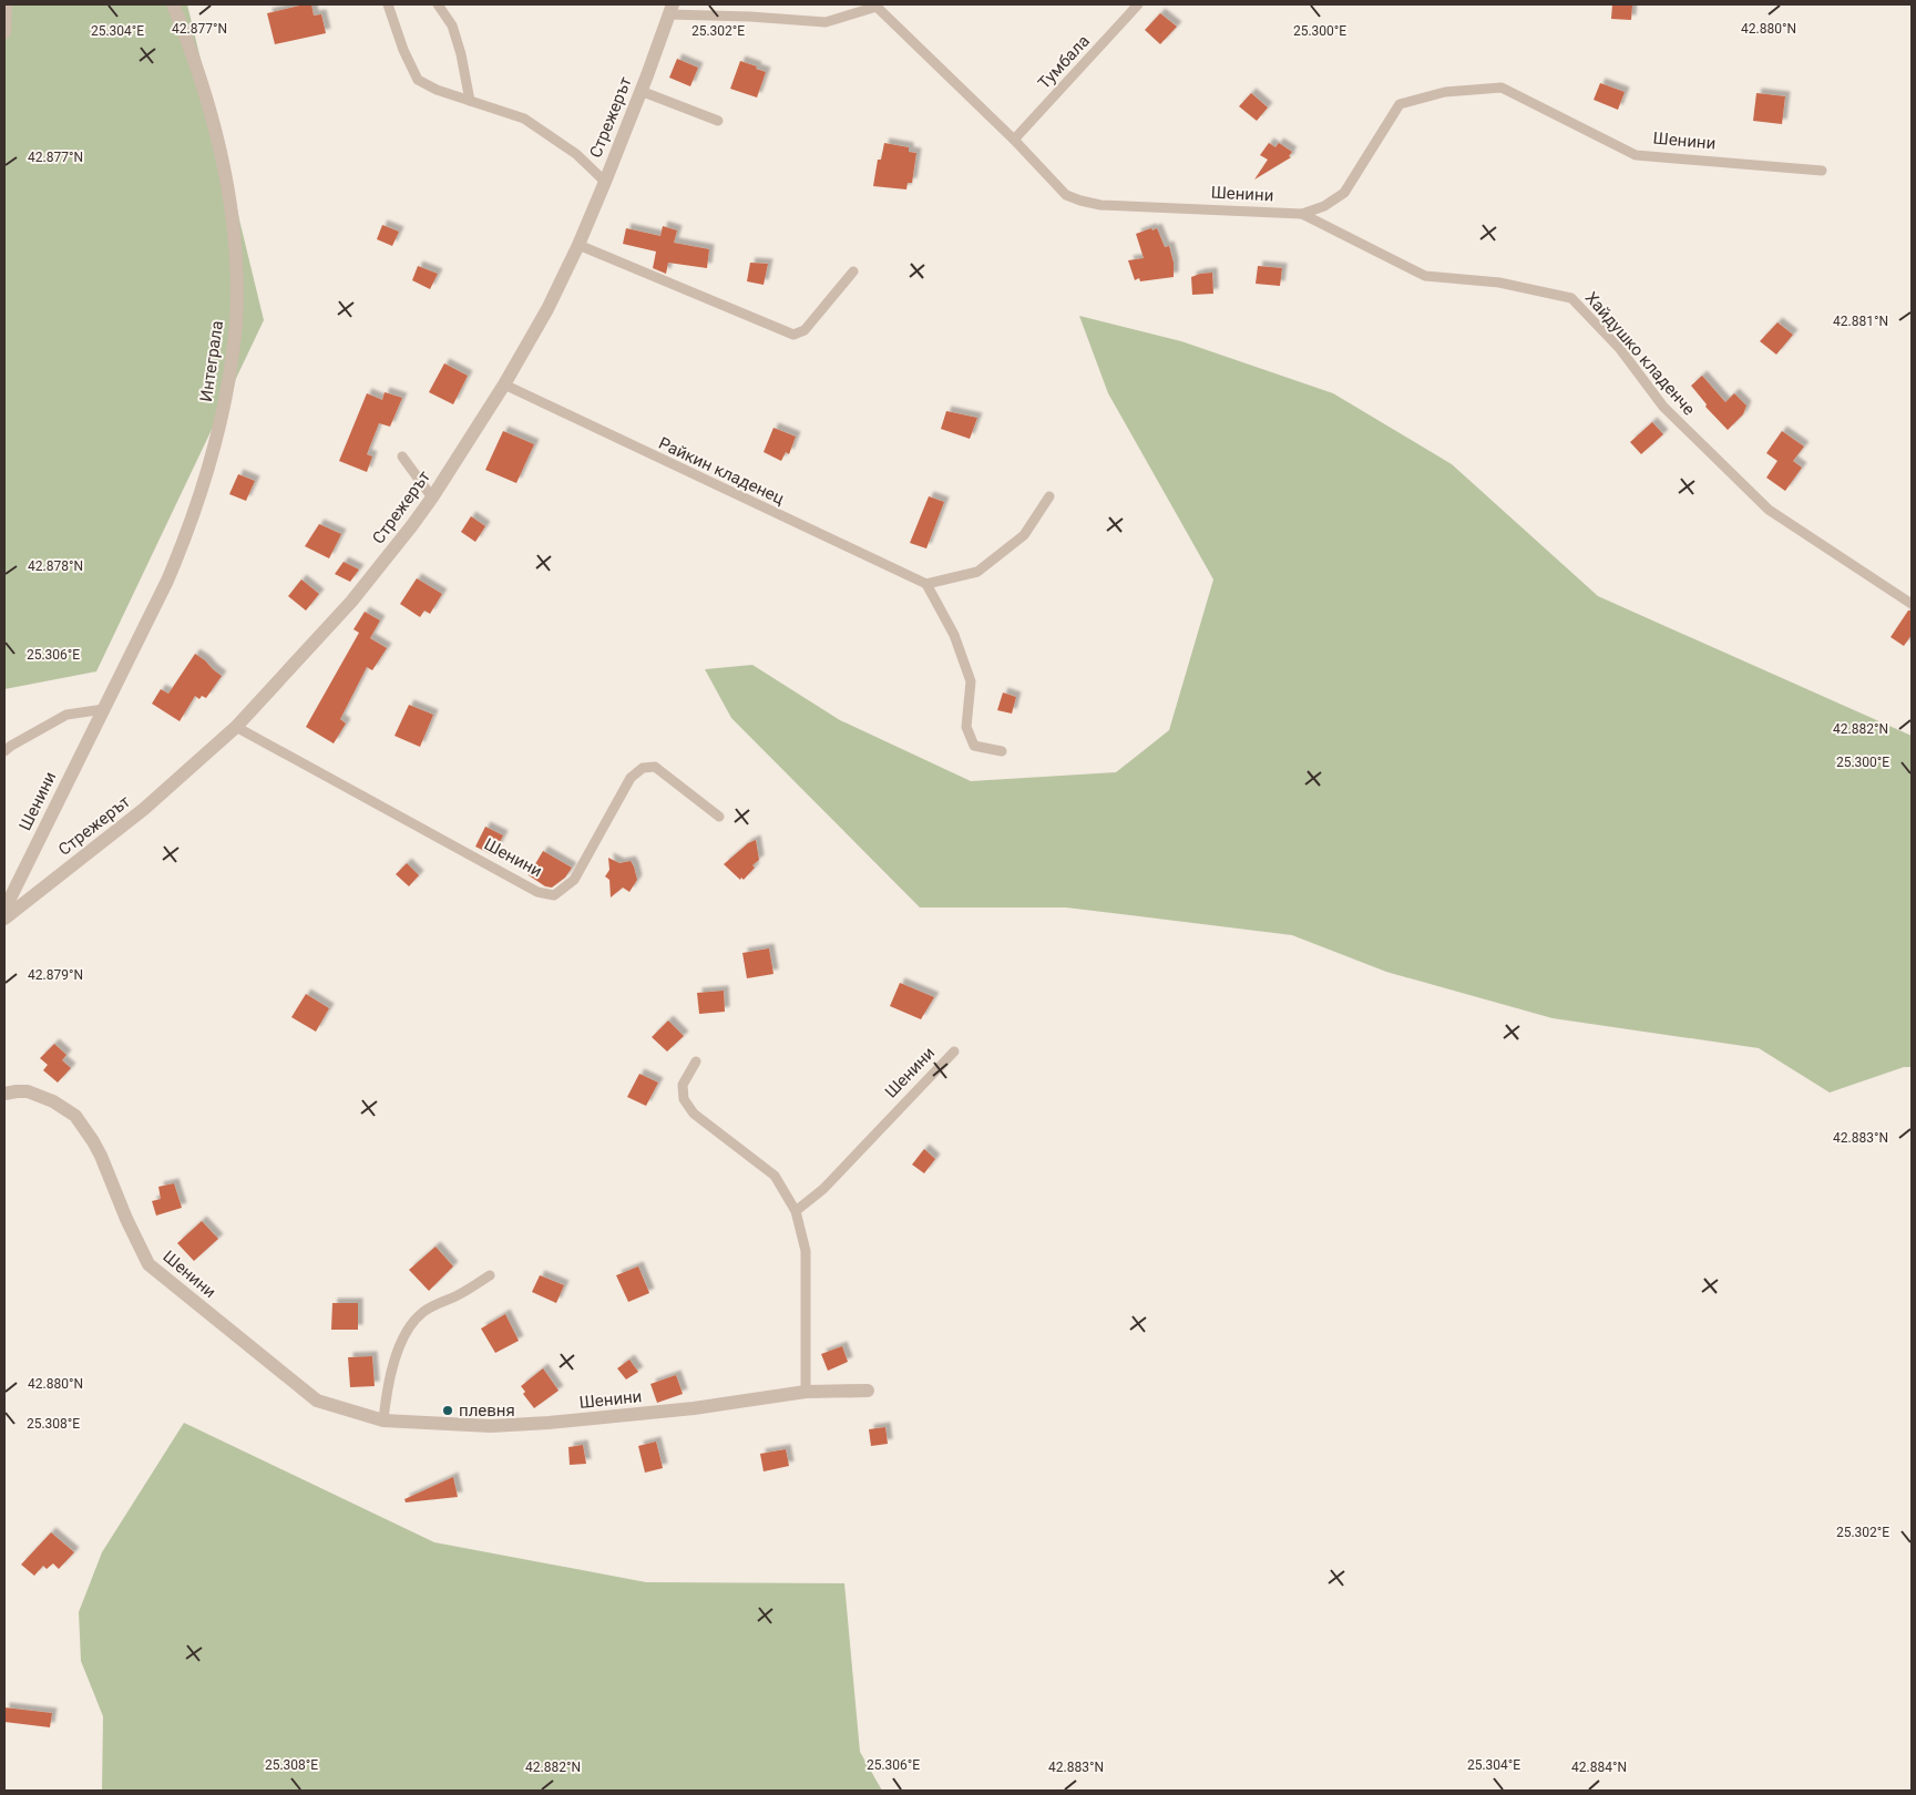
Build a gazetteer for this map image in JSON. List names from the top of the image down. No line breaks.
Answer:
{"streets":{"street":["Стрежерът","Шенини","Интеграла"],"lane":["Тумбала","Хайдушко кладенче","Райкин кладенец"]},"crossings":[["Тумбала","Шенини"],["Стрежерът","Шенини"],["Стрежерът","Райкин кладенец"],["Шенини","Хайдушко кладенче"],["Шенини","Интеграла"]],"places":["плевня"],"coordinates":["42.877°N","42.880°N","25.304°E","25.300°E","25.302°E","42.881°N","42.878°N","25.306°E","42.882°N","42.879°N","42.883°N","25.308°E","42.884°N"]}
